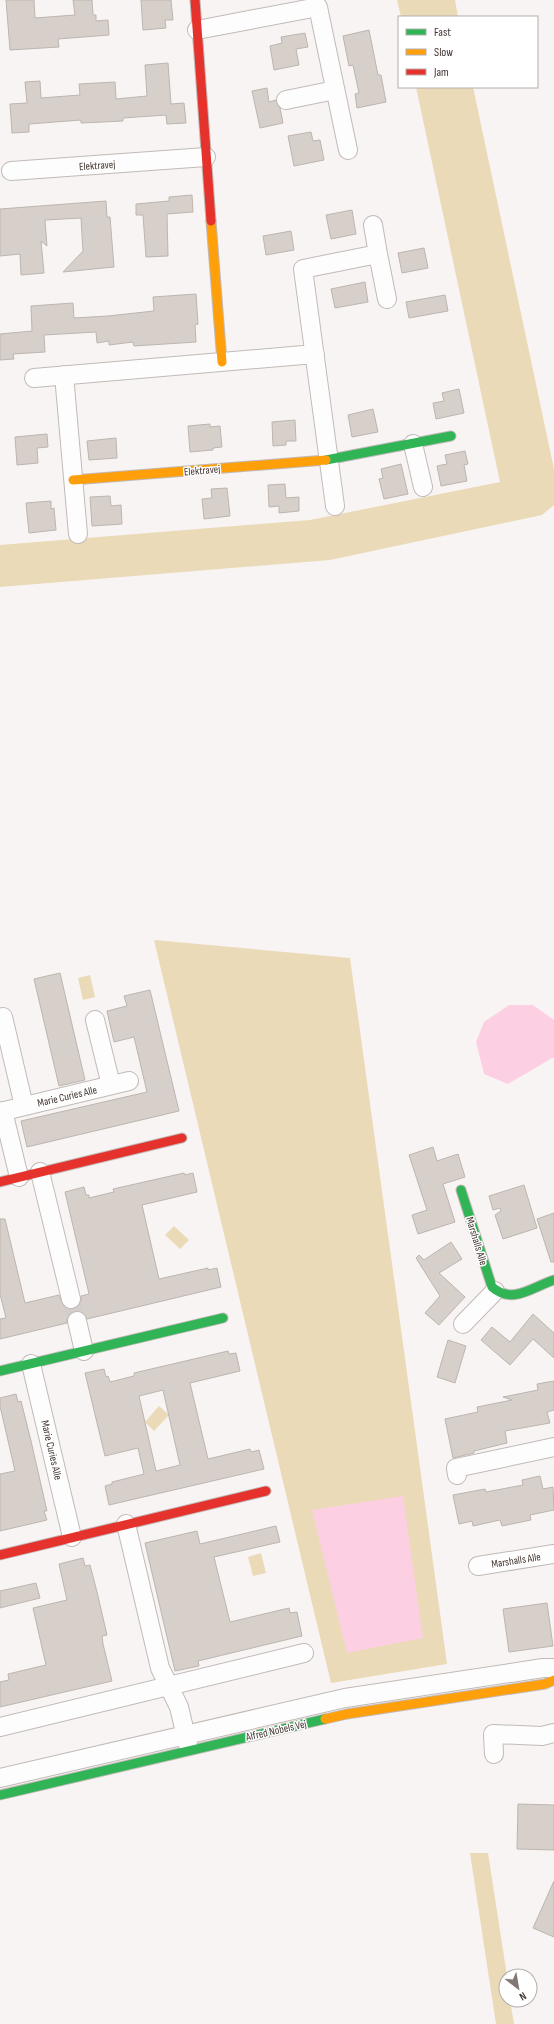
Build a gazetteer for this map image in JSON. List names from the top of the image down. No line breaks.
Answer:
{"streets":{"street":["Elektravej","Marie Curies Alle","Marshalls Alle","Alfred Nobels Vej"]},"legend":["Fast","Slow","Jam"],"north":"bottom right"}
